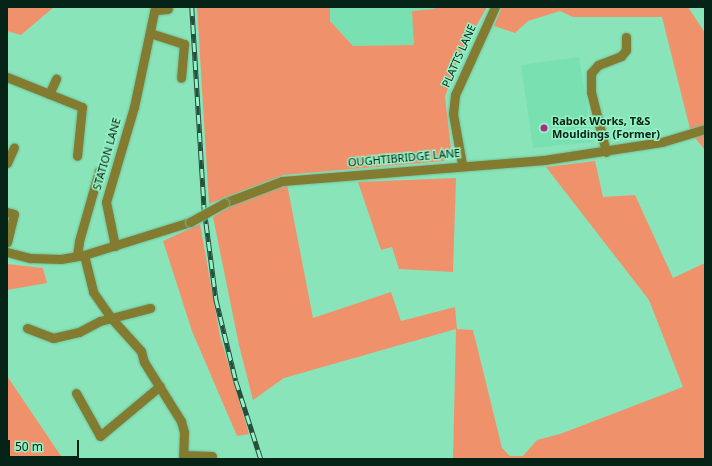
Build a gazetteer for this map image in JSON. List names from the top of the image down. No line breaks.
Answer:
{"streets":{"street":["PLATTS LANE","STATION LANE","OUGHTIBRIDGE LANE"]},"crossings":[["PLATTS LANE","OUGHTIBRIDGE LANE"],["STATION LANE","OUGHTIBRIDGE LANE"]],"places":["Rabok Works, T&S Mouldings (Former)"],"scale_bar":"50 m"}
